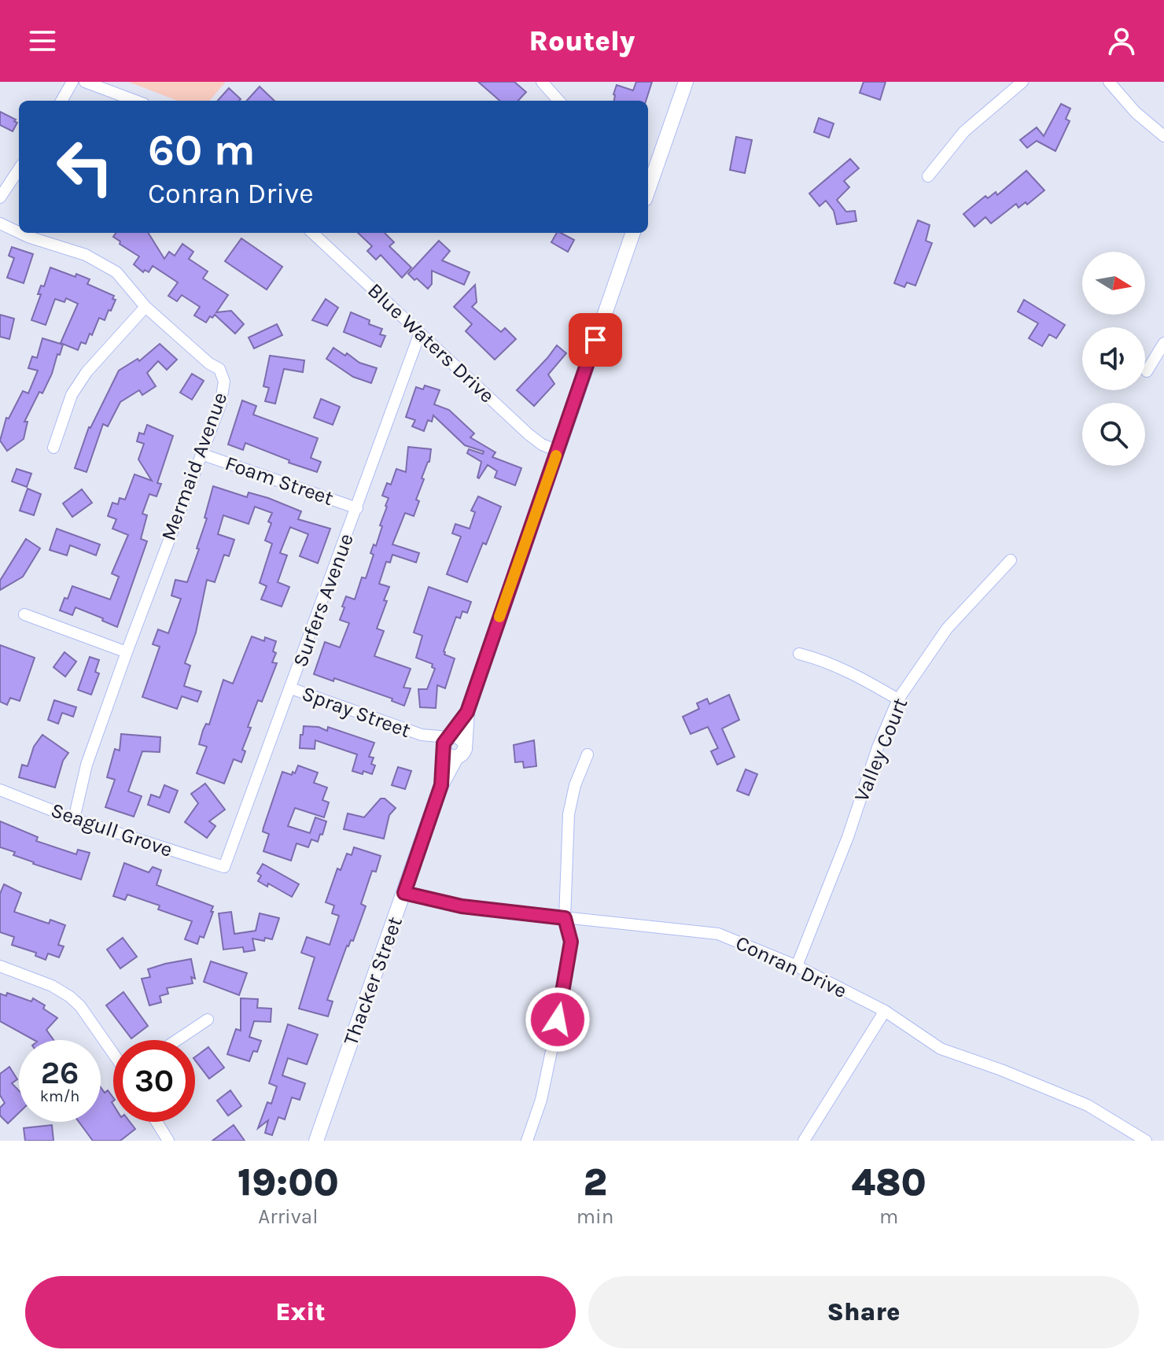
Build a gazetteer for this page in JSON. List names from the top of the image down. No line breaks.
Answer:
{"streets":{"street":["Blue Waters Drive","Mermaid Avenue","Foam Street","Surfers Avenue","Spray Street","Valley Court","Seagull Grove","Conran Drive","Thacker Street"]},"crossings":[["Blue Waters Drive","Surfers Avenue"],["Blue Waters Drive","Thacker Street"],["Mermaid Avenue","Foam Street"],["Mermaid Avenue","Seagull Grove"],["Foam Street","Surfers Avenue"],["Surfers Avenue","Spray Street"],["Surfers Avenue","Seagull Grove"],["Spray Street","Thacker Street"],["Valley Court","Conran Drive"],["Conran Drive","Thacker Street"]],"north":"right","page":{"header":"Routely","turn":["60 m","Conran Drive"],"speed":"26 km/h","limit":"30","eta":["19:00","Arrival","2","min","480","m"],"buttons":["Exit","Share"]}}
